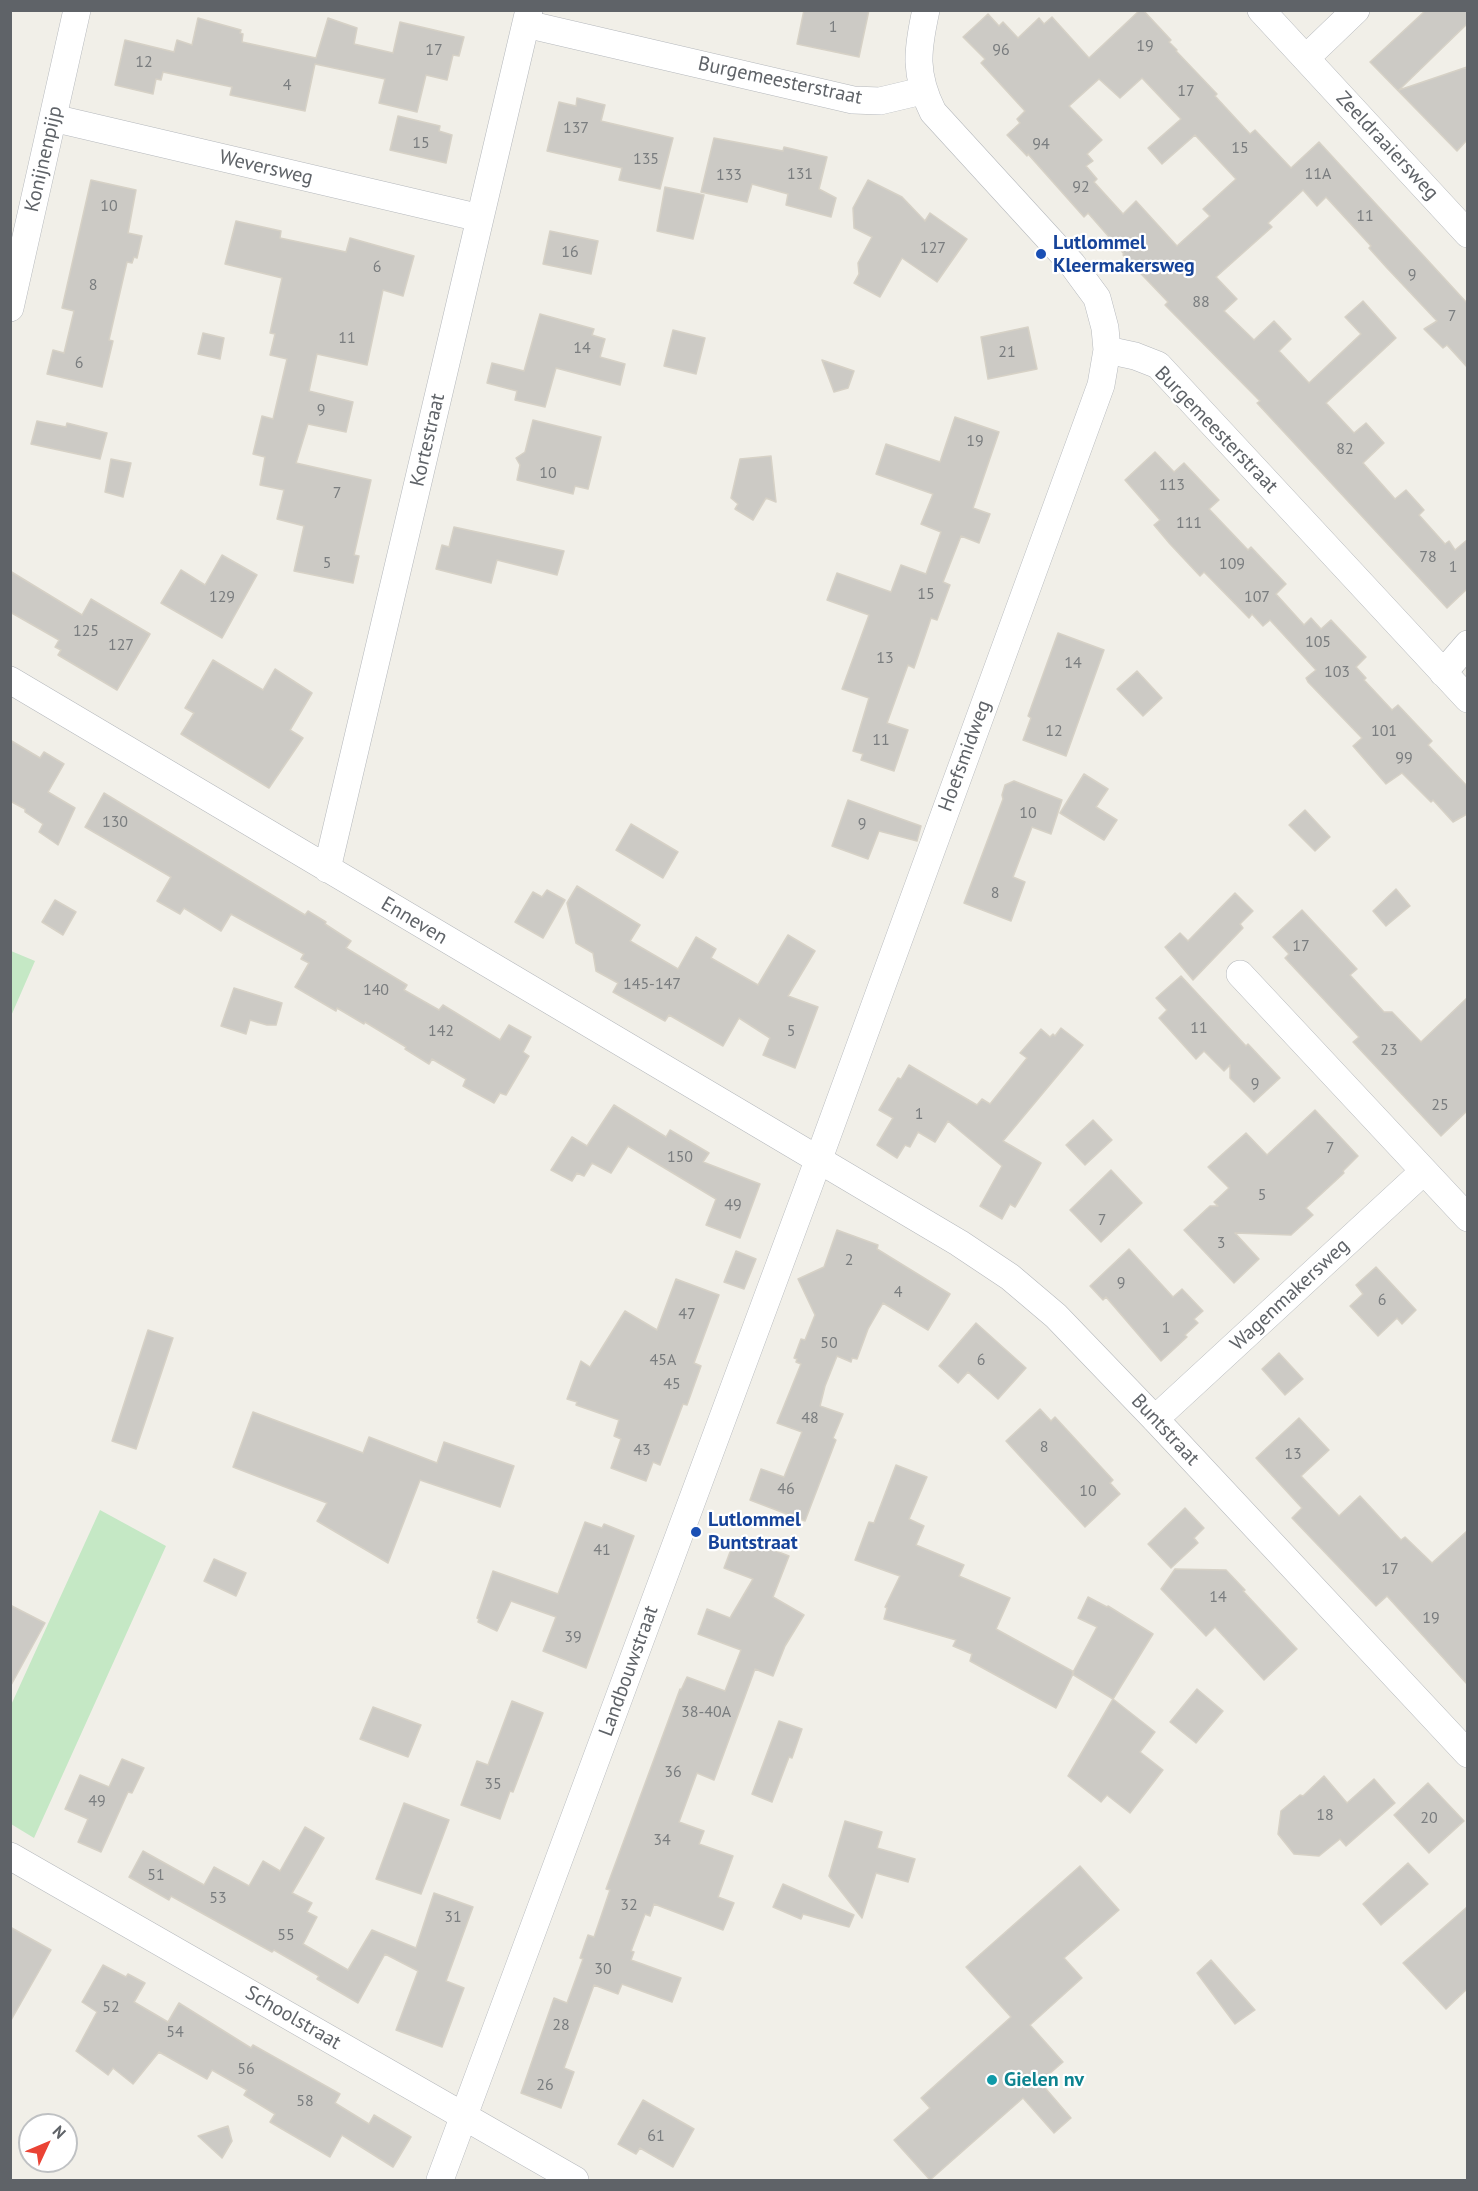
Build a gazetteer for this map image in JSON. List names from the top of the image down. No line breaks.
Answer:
{"streets":{"street":["Burgemeesterstraat","Zeeldraaiersweg","Konijnenpijp","Weversweg","Kortestraat","Hoefsmidweg","Enneven","Wagenmakersweg","Buntstraat","Landbouwstraat","Schoolstraat"]},"crossings":[["Burgemeesterstraat","Kortestraat"],["Burgemeesterstraat","Hoefsmidweg"],["Konijnenpijp","Weversweg"],["Weversweg","Kortestraat"],["Kortestraat","Enneven"],["Hoefsmidweg","Enneven"],["Hoefsmidweg","Buntstraat"],["Hoefsmidweg","Landbouwstraat"],["Enneven","Buntstraat"],["Enneven","Landbouwstraat"],["Wagenmakersweg","Buntstraat"],["Buntstraat","Landbouwstraat"],["Landbouwstraat","Schoolstraat"]],"places":["Lutlommel Kleermakersweg","Lutlommel Buntstraat","Gielen nv"],"house_numbers":["1","19","17","96","12","4","17","137","15","94","15","135","131","11A","133","92","10","11","127","16","6","9","8","88","7","11","14","21","6","9","19","82","10","113","7","111","78","5","109","1","15","129","107","125","105","127","13","14","103","12","101","11","99","10","130","9","8","17","145-147","140","11","142","5","23","9","25","1","7","150","5","49","7","3","2","9","4","6","47","1","50","45A","6","45","48","8","43","13","46","10","41","17","14","19","39","38-40A","36","35","49","18","20","34","51","53","32","31","55","30","52","28","54","56","26","58","61"],"north":"top right"}
